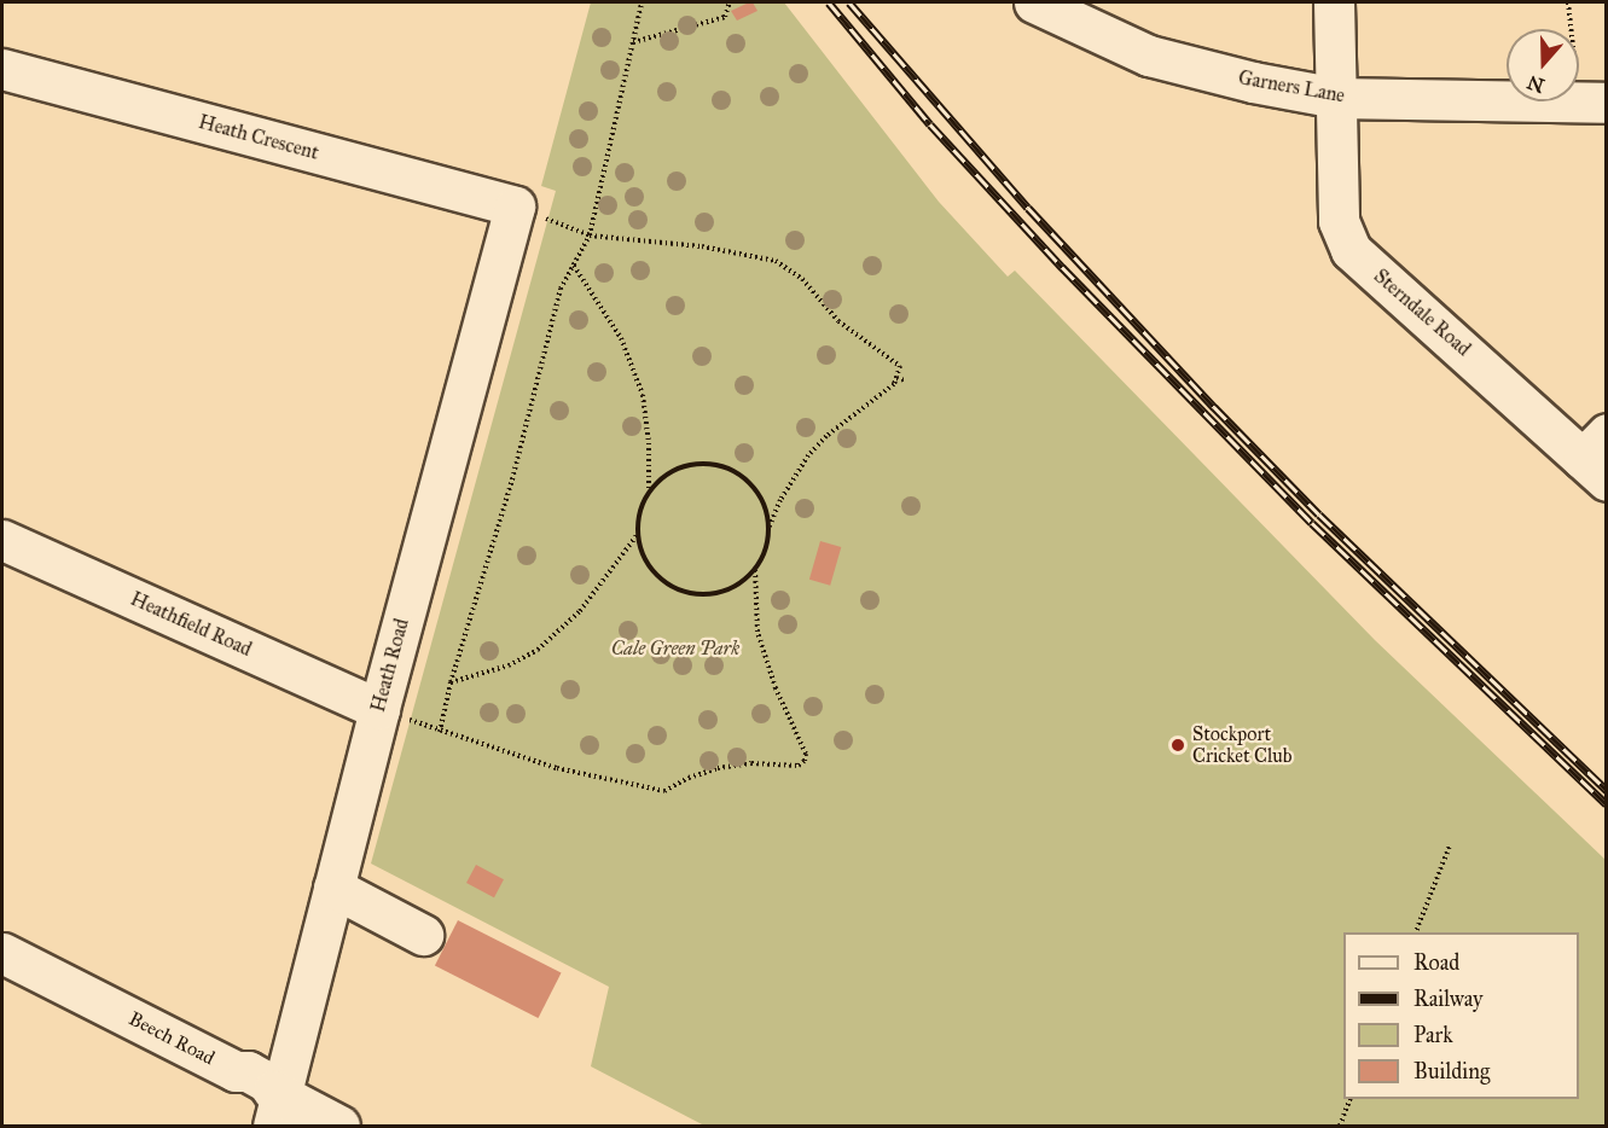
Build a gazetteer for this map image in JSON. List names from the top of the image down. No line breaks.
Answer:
{"streets":{"street":["Garners Lane","Heath Crescent","Sterndale Road","Heathfield Road","Heath Road","Beech Road"]},"crossings":[["Garners Lane","Sterndale Road"],["Heath Crescent","Heath Road"],["Heathfield Road","Heath Road"],["Heath Road","Beech Road"]],"parks":["Cale Green Park"],"places":["Stockport Cricket Club"],"legend":["Road","Railway","Park","Building"],"north":"bottom"}
